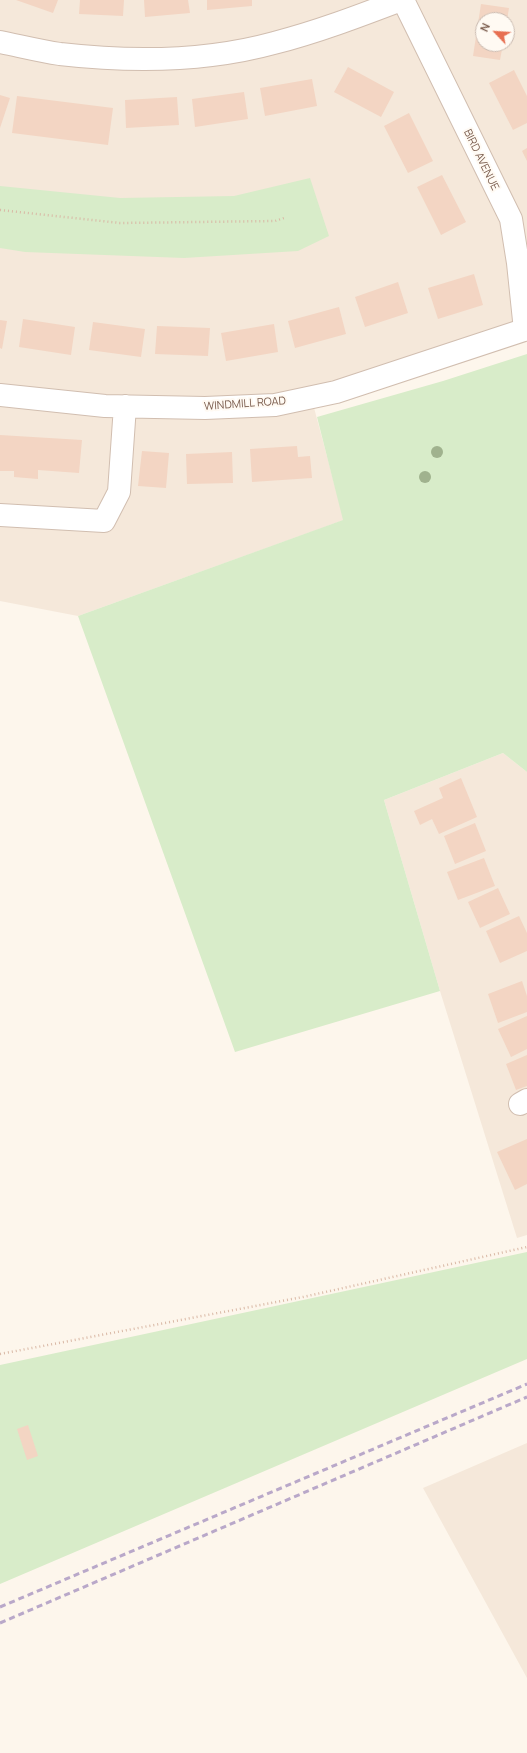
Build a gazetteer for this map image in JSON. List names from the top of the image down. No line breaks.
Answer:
{"streets":{"street":["BIRD AVENUE","WINDMILL ROAD"]},"crossings":[["BIRD AVENUE","WINDMILL ROAD"]],"north":"top left"}
